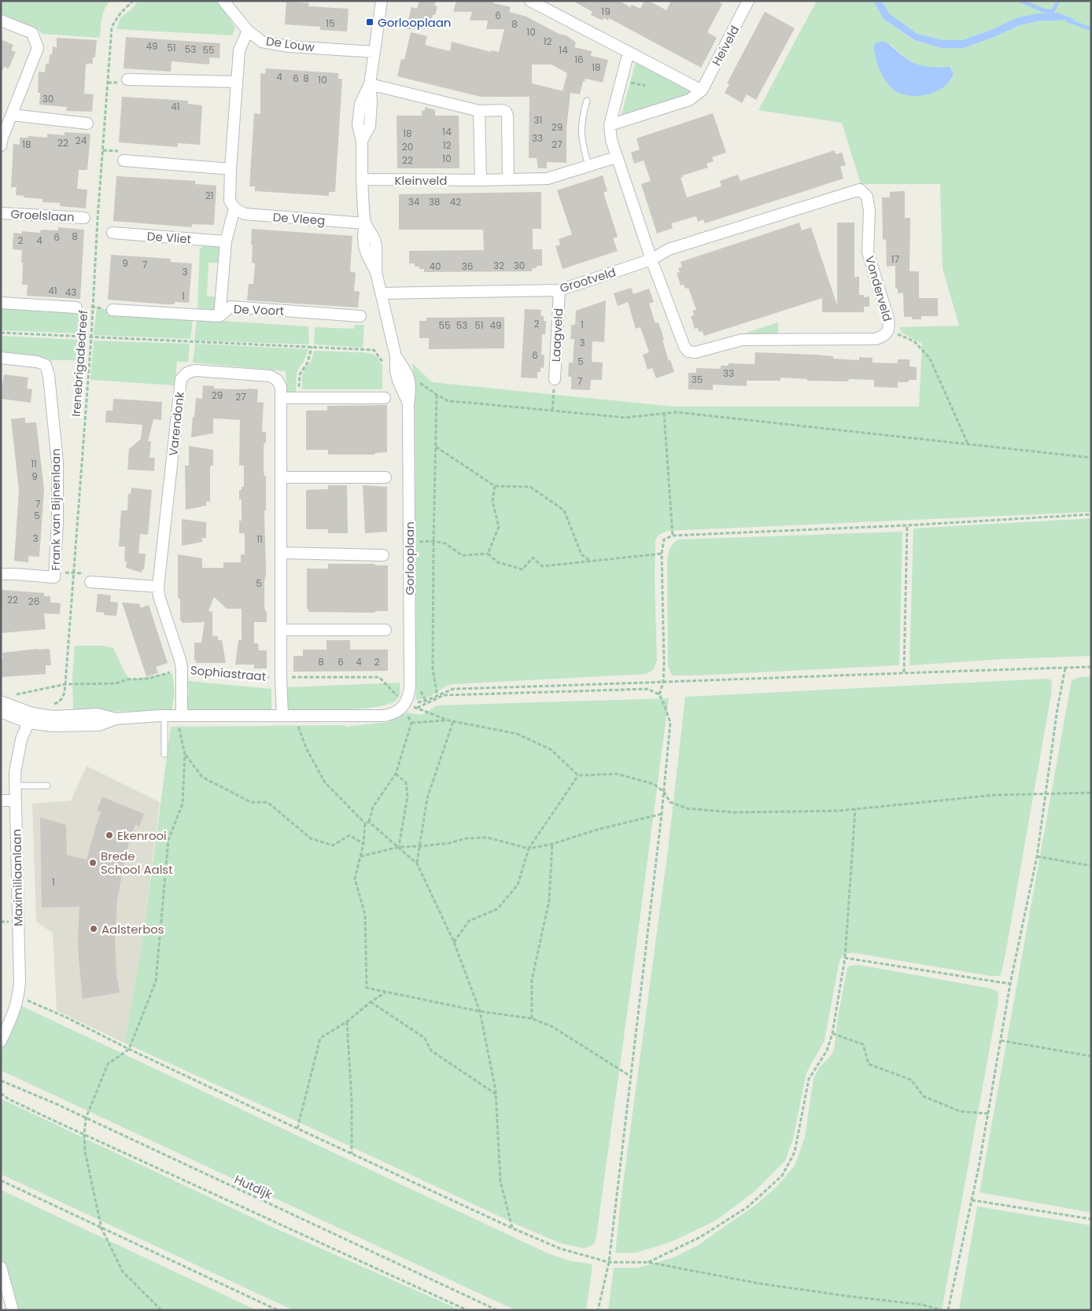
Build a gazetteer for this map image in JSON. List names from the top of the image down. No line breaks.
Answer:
{"streets":{"street":["De Louw","Heiveld","Kleinveld","Groelslaan","De Vleeg","De Vliet","Grootveld","Vonderveld","De Voort","Laagveld","Varendonk","Frank van Bijnenlaan","Gorlooplaan","Maximiliaanlaan"],"path":["Irenebrigadedreef","Sophiastraat","Hutdijk"]},"crossings":[["De Louw","Gorlooplaan"],["Kleinveld","Gorlooplaan"],["De Vleeg","Gorlooplaan"],["Grootveld","Vonderveld"],["Grootveld","Laagveld"],["Grootveld","Gorlooplaan"],["Irenebrigadedreef","Sophiastraat"],["Varendonk","Sophiastraat"],["Gorlooplaan","Sophiastraat"]],"places":{"transit":["Gorlooplaan"],"other":["Ekenrooi","Brede School Aalst","Aalsterbos"]},"house_numbers":["19","6","15","8","10","12","49","51","53","55","14","16","18","4","6","8","10","30","41","31","29","14","18","33","24","22","18","27","12","20","10","22","21","34","38","42","8","6","2","4","17","9","7","32","30","40","36","3","41","43","1","2","1","55","53","51","49","3","6","5","33","35","7","29","27","11","9","7","5","3","11","5","22","26","8","6","4","2","1"]}
